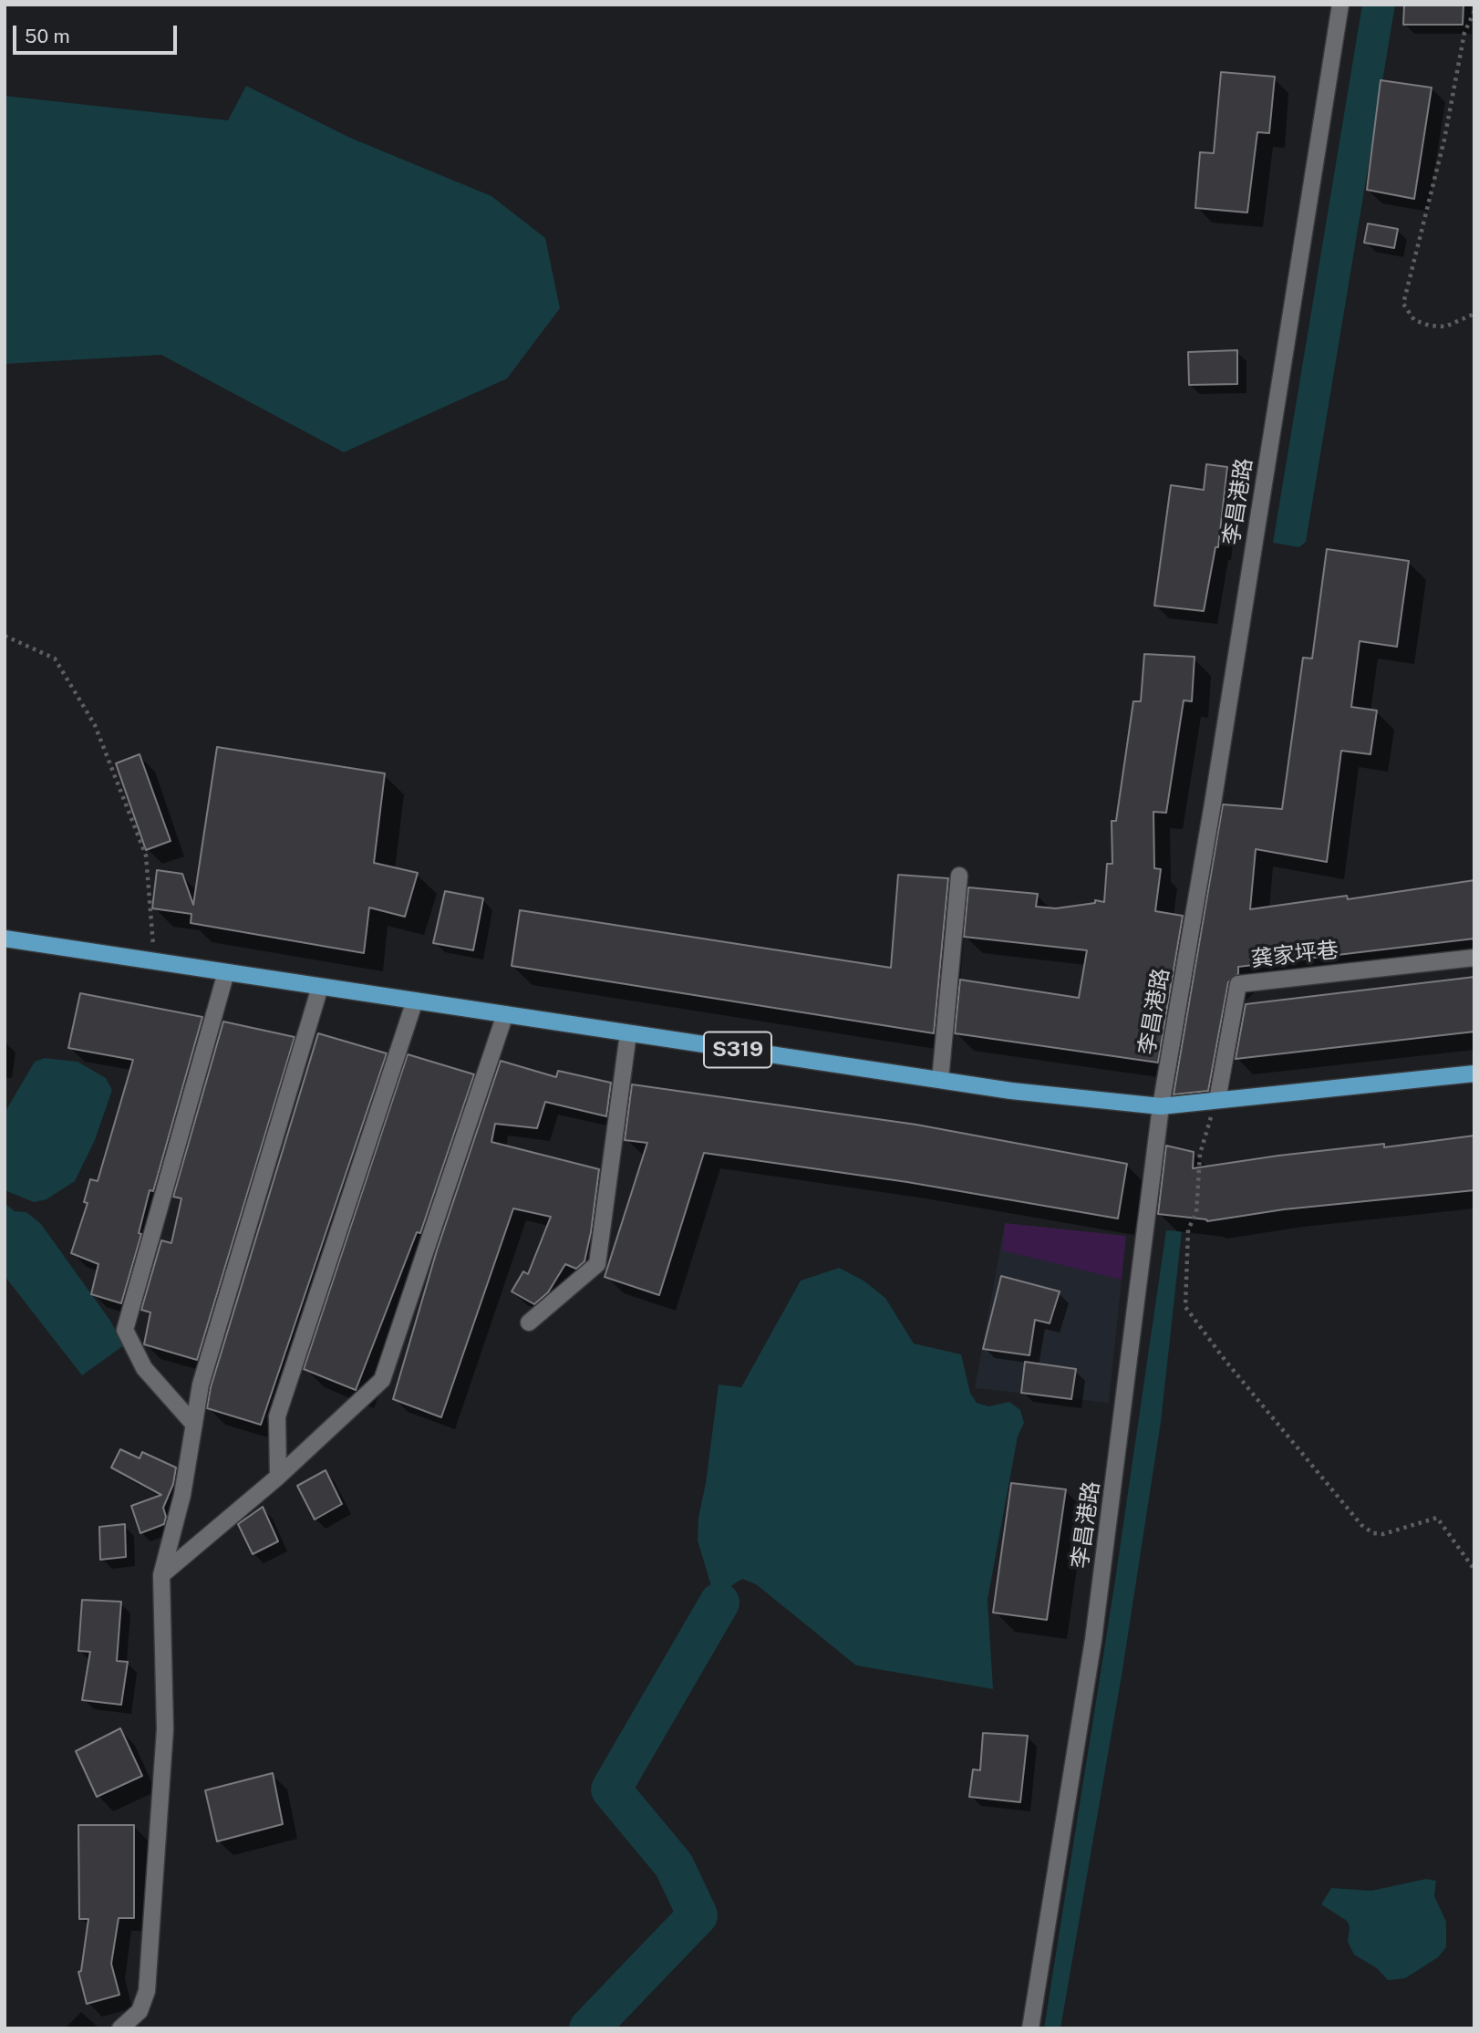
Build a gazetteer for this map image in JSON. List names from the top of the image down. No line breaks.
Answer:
{"streets":{"main road":["S319"],"street":["李昌港路","龚家坪巷"]},"crossings":[["李昌港路","S319"],["龚家坪巷","S319"]],"scale_bar":"50 m"}
